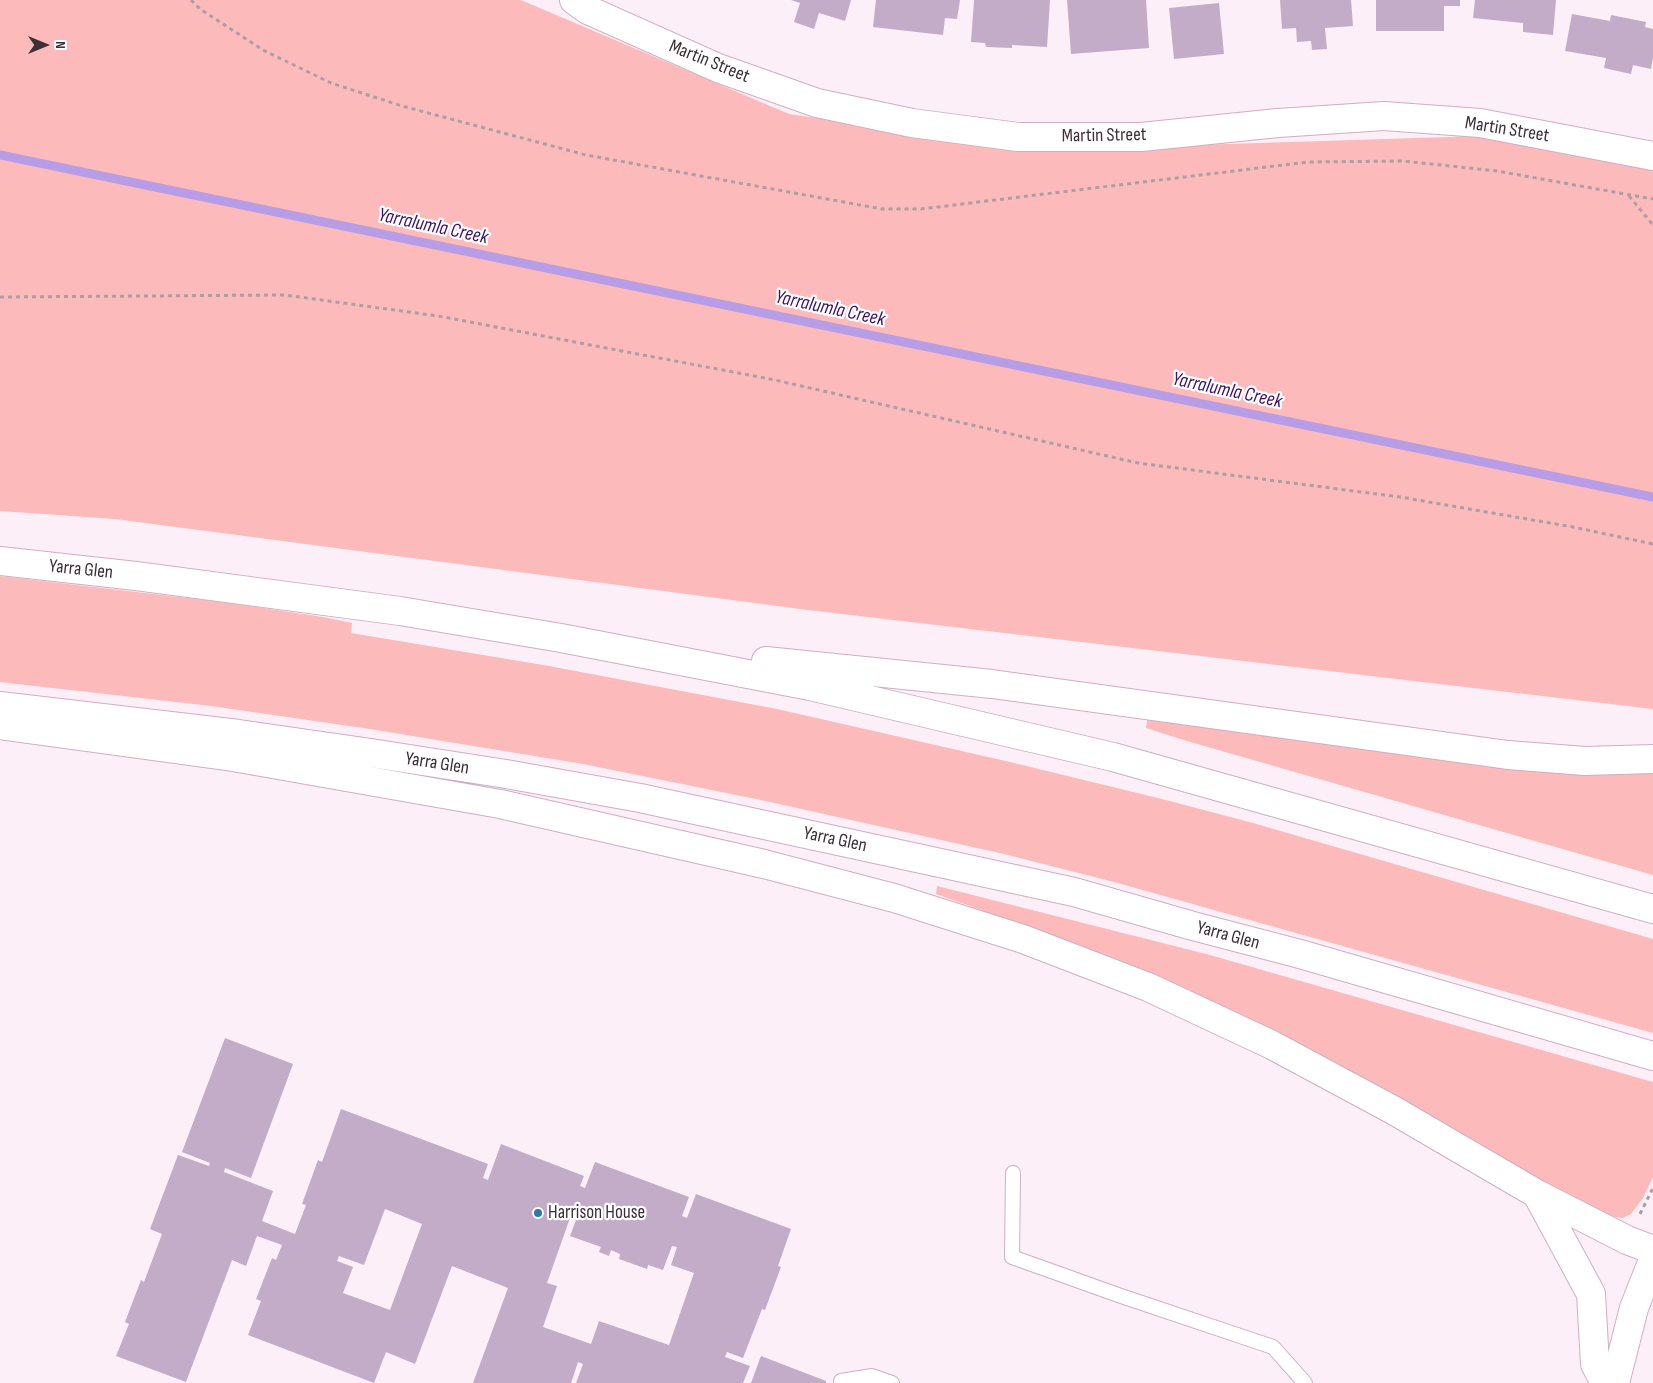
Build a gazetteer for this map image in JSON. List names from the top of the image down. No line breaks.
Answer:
{"streets":{"main road":["Martin Street","Yarra Glen"]},"water":["Yarralumla Creek"],"places":["Harrison House"],"north":"right"}
